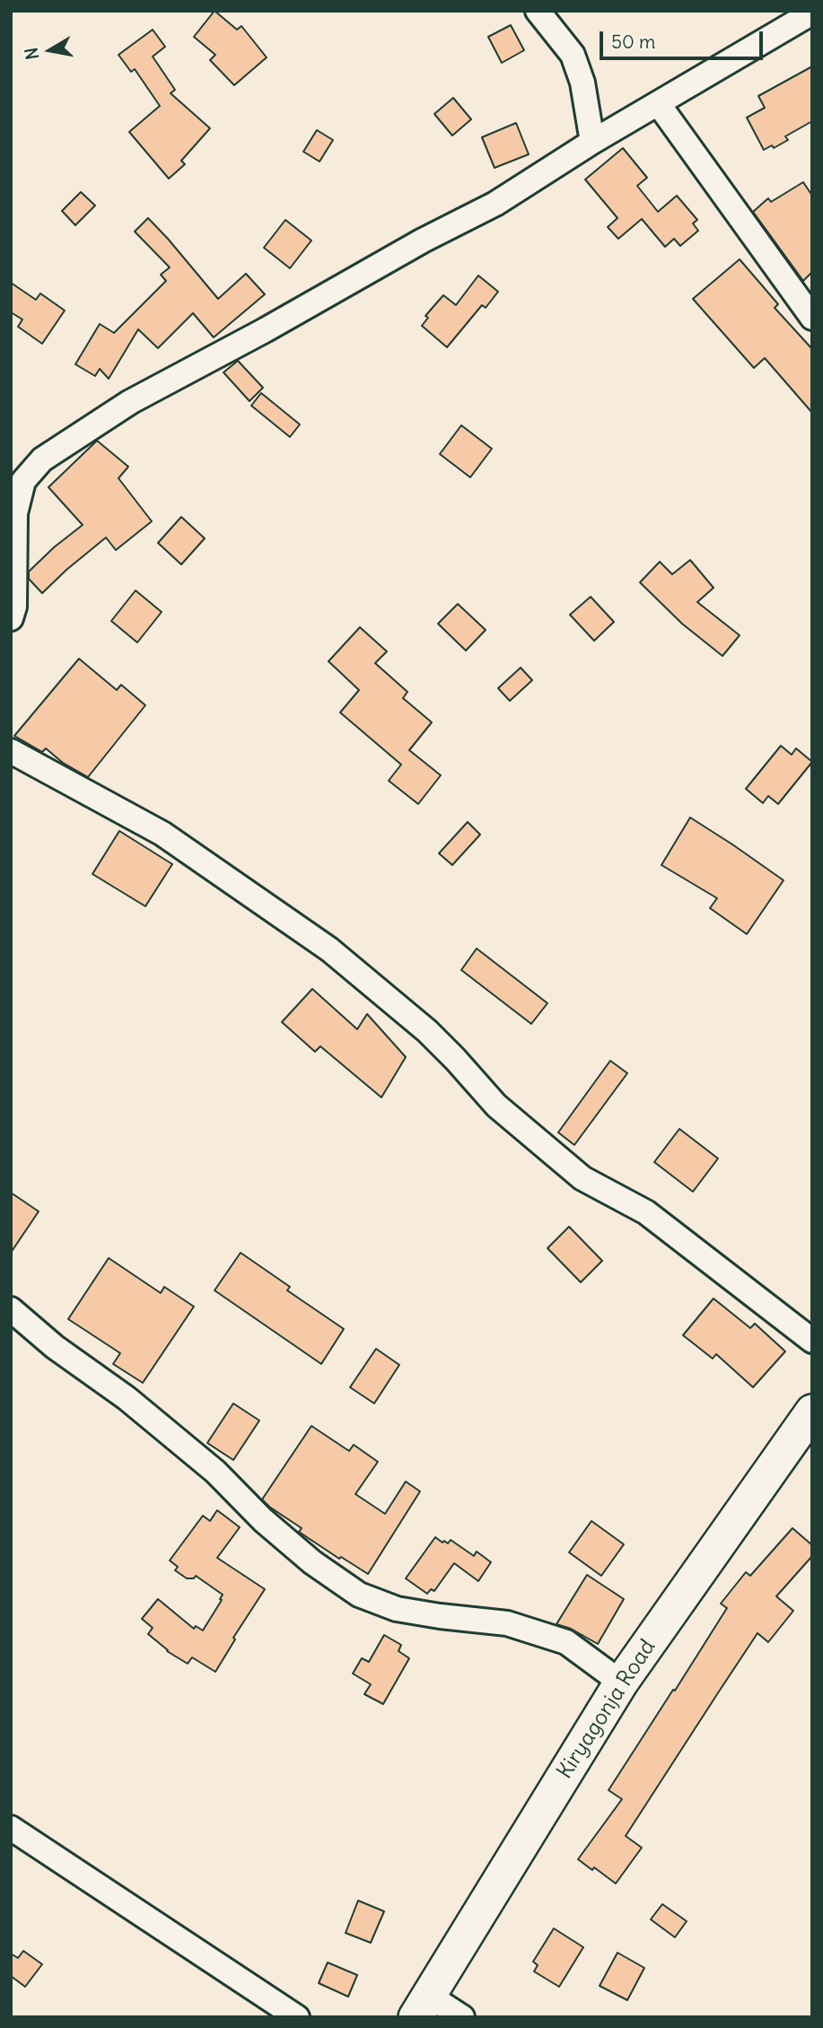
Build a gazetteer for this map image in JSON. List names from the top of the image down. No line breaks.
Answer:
{"streets":{"street":["Kiryagonja Road"]},"scale_bar":"50 m","north":"left"}
